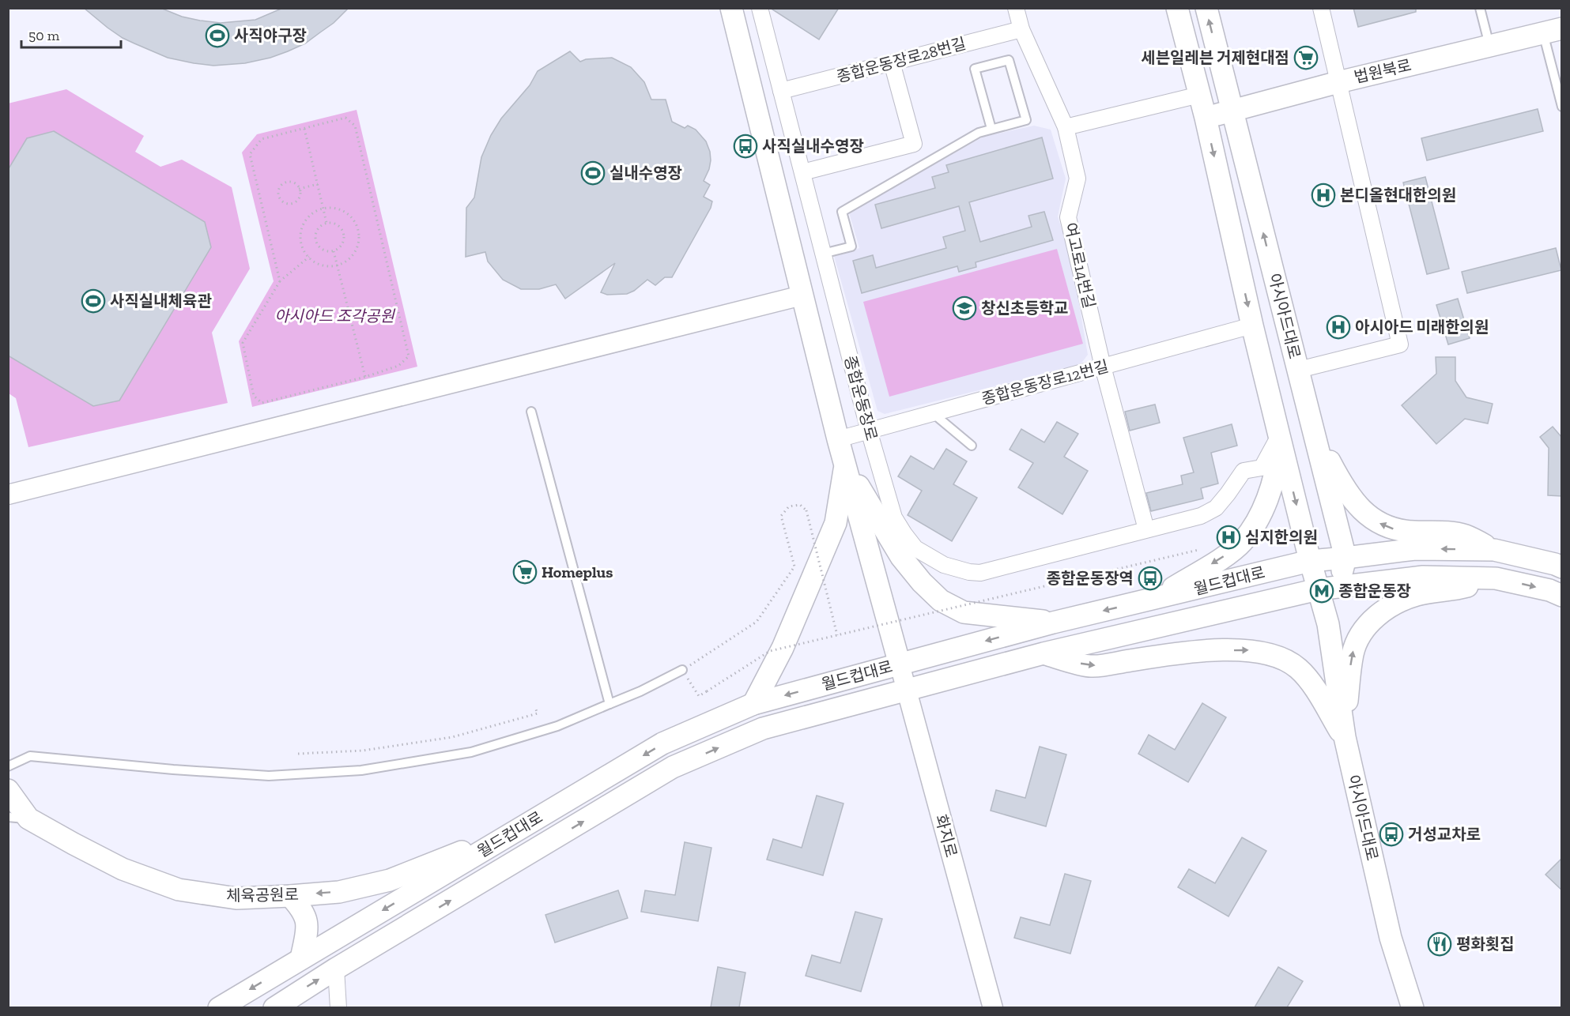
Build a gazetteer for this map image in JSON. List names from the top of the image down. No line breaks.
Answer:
{"streets":{"main road":["법원북로","아시아드대로","종합운동장로","월드컵대로","체육공원로"],"street":["종합운동장로28번길","여고로14번길","종합운동장로12번길","화지로"]},"crossings":[["종합운동장로28번길","여고로14번길"],["종합운동장로28번길","종합운동장로"],["법원북로","아시아드대로"],["여고로14번길","종합운동장로12번길"],["여고로14번길","종합운동장로"],["아시아드대로","종합운동장로12번길"],["아시아드대로","종합운동장로"],["아시아드대로","월드컵대로"],["종합운동장로12번길","종합운동장로"],["종합운동장로","월드컵대로"],["종합운동장로","화지로"],["월드컵대로","화지로"],["월드컵대로","체육공원로"]],"one_way":["체육공원로"],"parks":["아시아드 조각공원"],"places":{"sports":["사직야구장","실내수영장","사직실내체육관"],"supermarket":["세븐일레븐 거제현대점","Homeplus"],"bus stop":["사직실내수영장","종합운동장역","거성교차로"],"hospital":["본디올현대한의원","아시아드 미래한의원","심지한의원"],"school or university":["창신초등학교"],"metro station":["종합운동장"],"restaurant":["평화횟집"]},"scale_bar":"50 m"}
